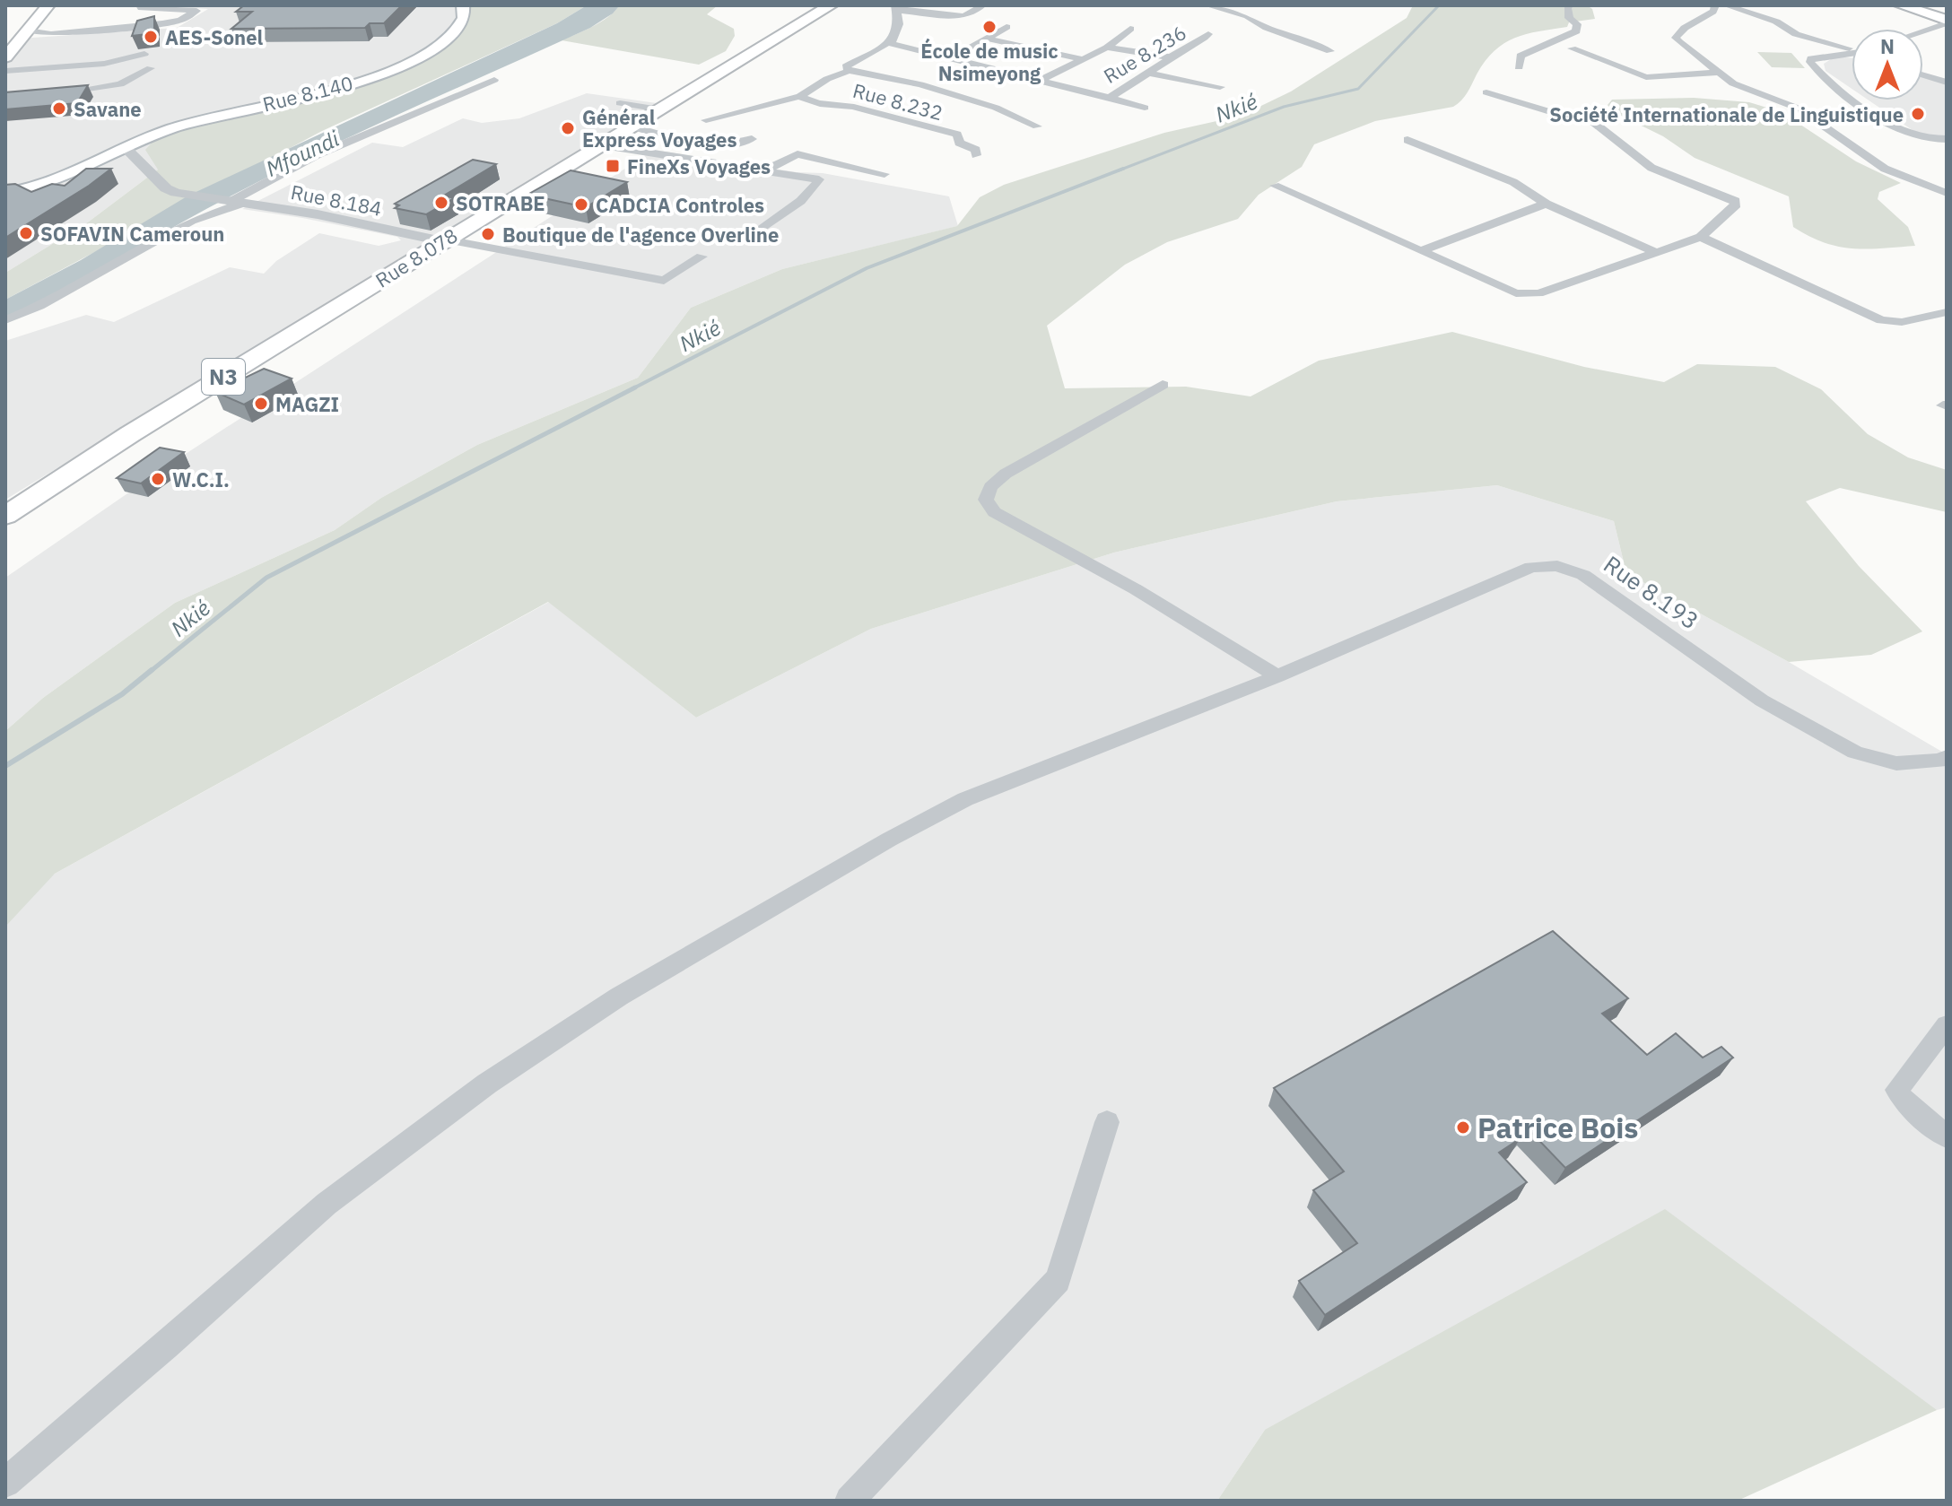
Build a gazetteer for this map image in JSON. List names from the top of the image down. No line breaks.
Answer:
{"streets":{"highway":["Rue 8.078","N3"],"main road":["Rue 8.140"],"street":["Rue 8.236","Rue 8.232","Rue 8.184","Rue 8.193"]},"crossings":[["Rue 8.140","Rue 8.184"],["Rue 8.184","Rue 8.078"]],"water":["Nkié","Mfoundi"],"places":{"other":["École de music Nsimeyong","AES-Sonel","Savane","Société Internationale de Linguistique","Général Express Voyages","SOTRABE","CADCIA Controles","SOFAVIN Cameroun","Boutique de l'agence Overline","MAGZI","W.C.I.","Patrice Bois"],"transit":["FineXs Voyages"]},"north":"top"}
